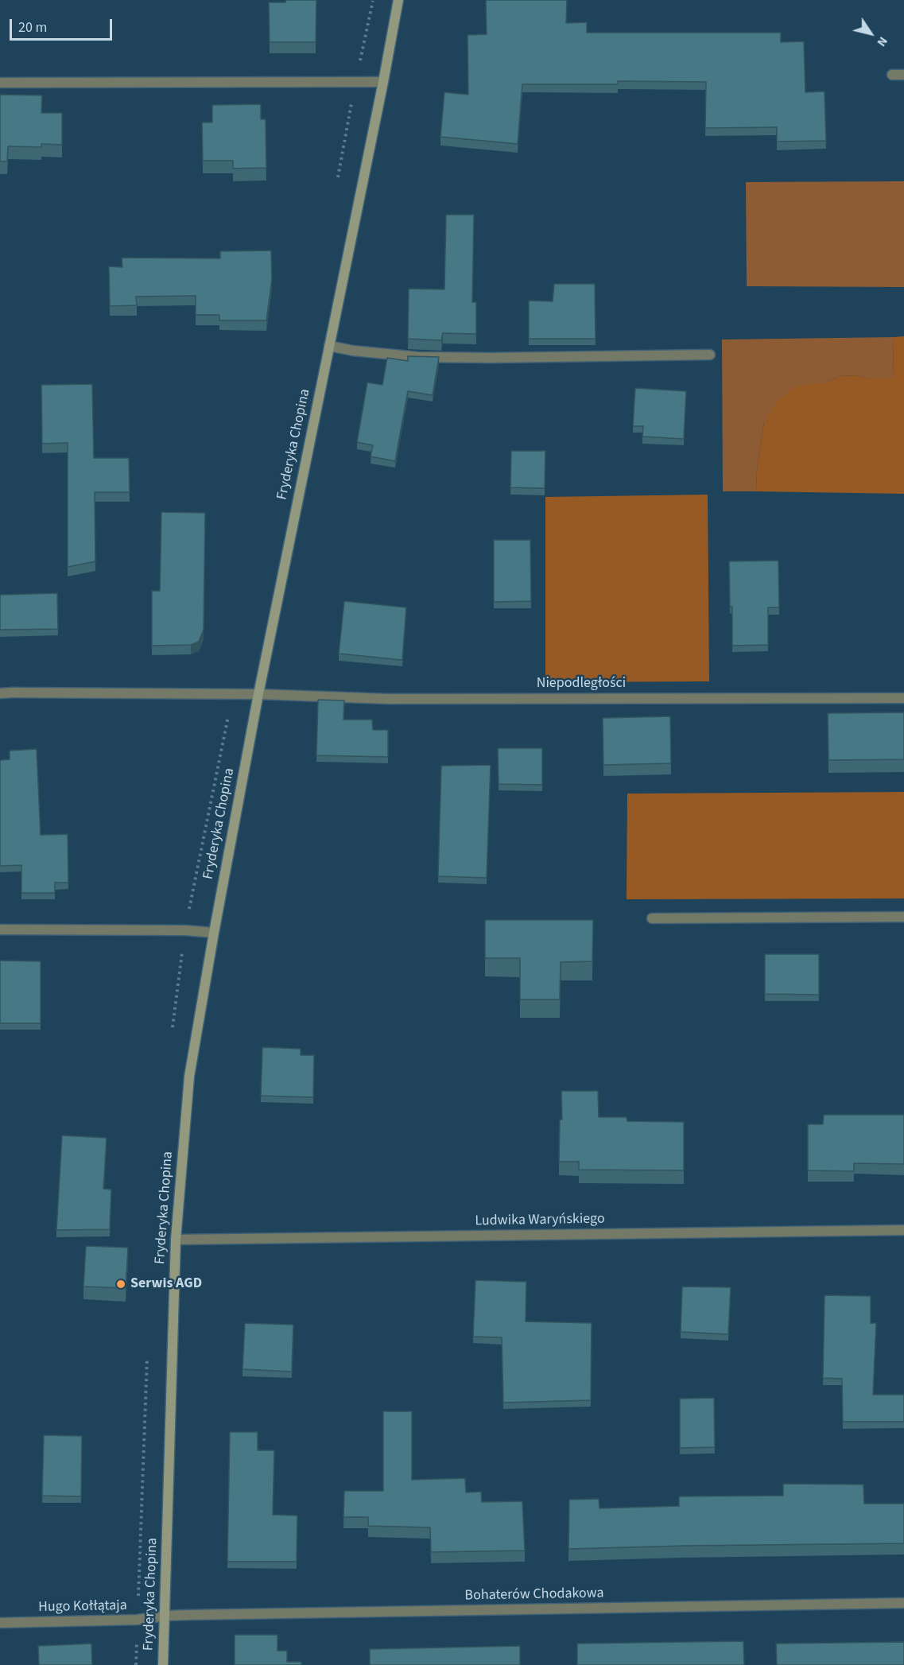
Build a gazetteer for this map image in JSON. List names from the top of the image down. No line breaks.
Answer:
{"streets":{"main road":["Fryderyka Chopina"],"street":["Niepodległości","Ludwika Waryńskiego","Bohaterów Chodakowa","Hugo Kołłątaja"]},"crossings":[["Fryderyka Chopina","Niepodległości"],["Fryderyka Chopina","Ludwika Waryńskiego"],["Fryderyka Chopina","Bohaterów Chodakowa"],["Fryderyka Chopina","Hugo Kołłątaja"],["Bohaterów Chodakowa","Hugo Kołłątaja"]],"places":["Serwis AGD"],"scale_bar":"20 m","north":"bottom right"}
